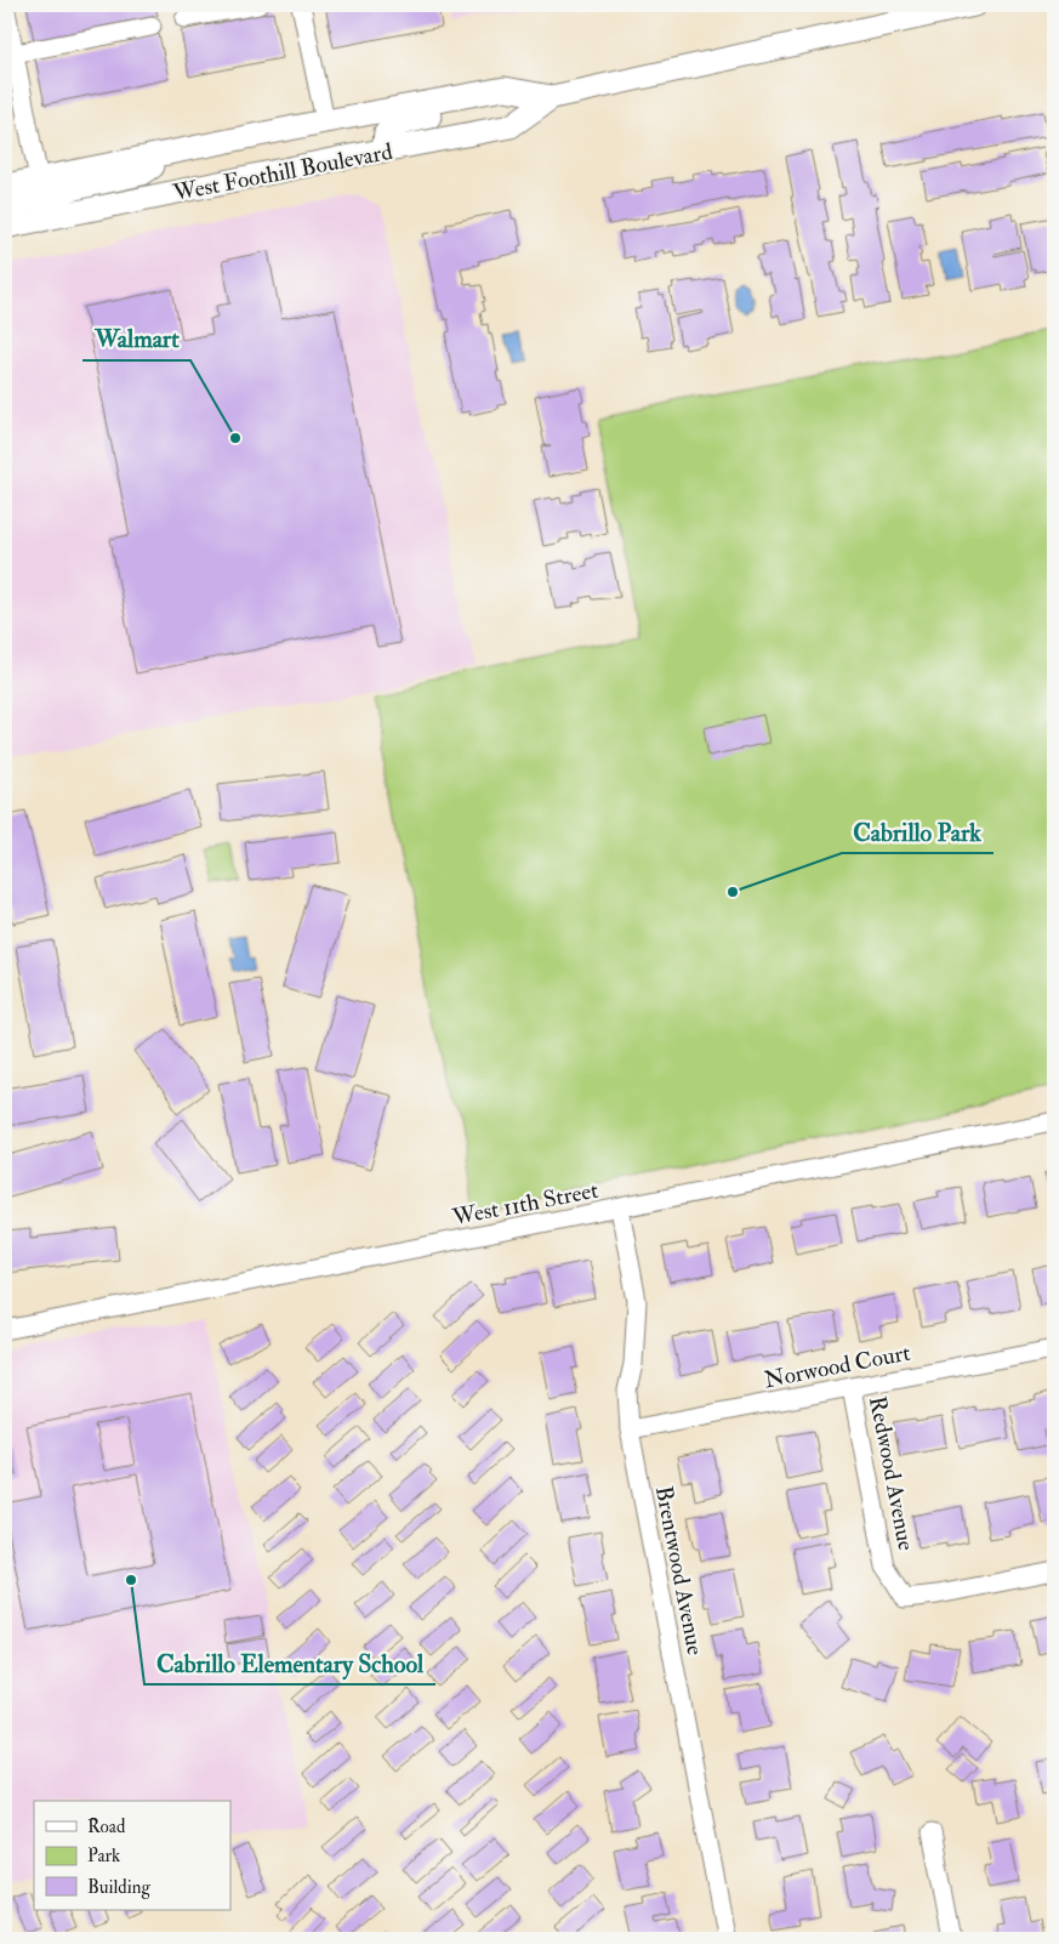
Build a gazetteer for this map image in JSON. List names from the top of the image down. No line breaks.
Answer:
{"streets":{"main road":["West Foothill Boulevard"],"street":["West 11th Street","Norwood Court","Redwood Avenue","Brentwood Avenue"]},"crossings":[["West 11th Street","Brentwood Avenue"],["Norwood Court","Redwood Avenue"],["Norwood Court","Brentwood Avenue"]],"places":["Walmart","Cabrillo Park","Cabrillo Elementary School"],"legend":["Road","Park","Building"]}
